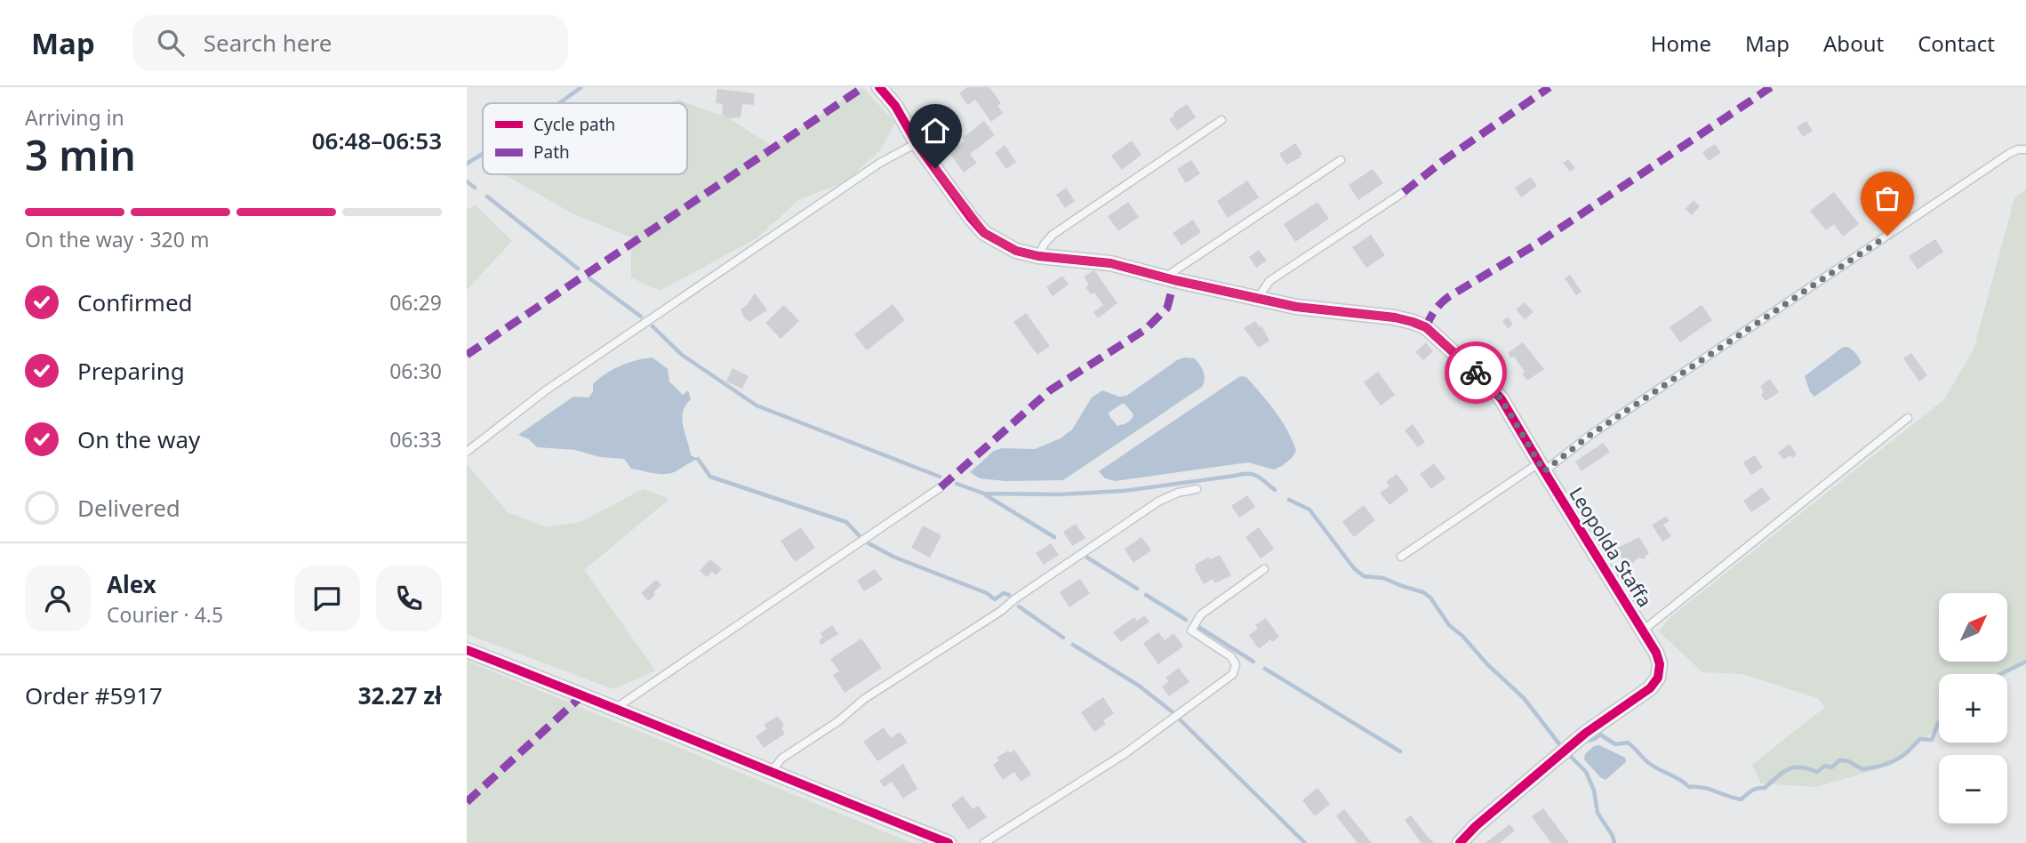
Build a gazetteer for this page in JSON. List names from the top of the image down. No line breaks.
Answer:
{"streets":{"street":["Leopolda Staffa"]},"legend":["Cycle path","Path"],"north":"top right","page":{"header":"Map","search":"Search here","nav":["Home","Map","About","Contact"],"heading":["3 min","Arriving in","06:48–06:53"],"panel":["Alex","Courier · 4.5","Order #5917","32.27 zł"],"bar":"On the way · 320 m","list":[["Confirmed","06:29"],["Preparing","06:30"],["On the way","06:33"],"Delivered"],"map_buttons":["+","−"]}}
